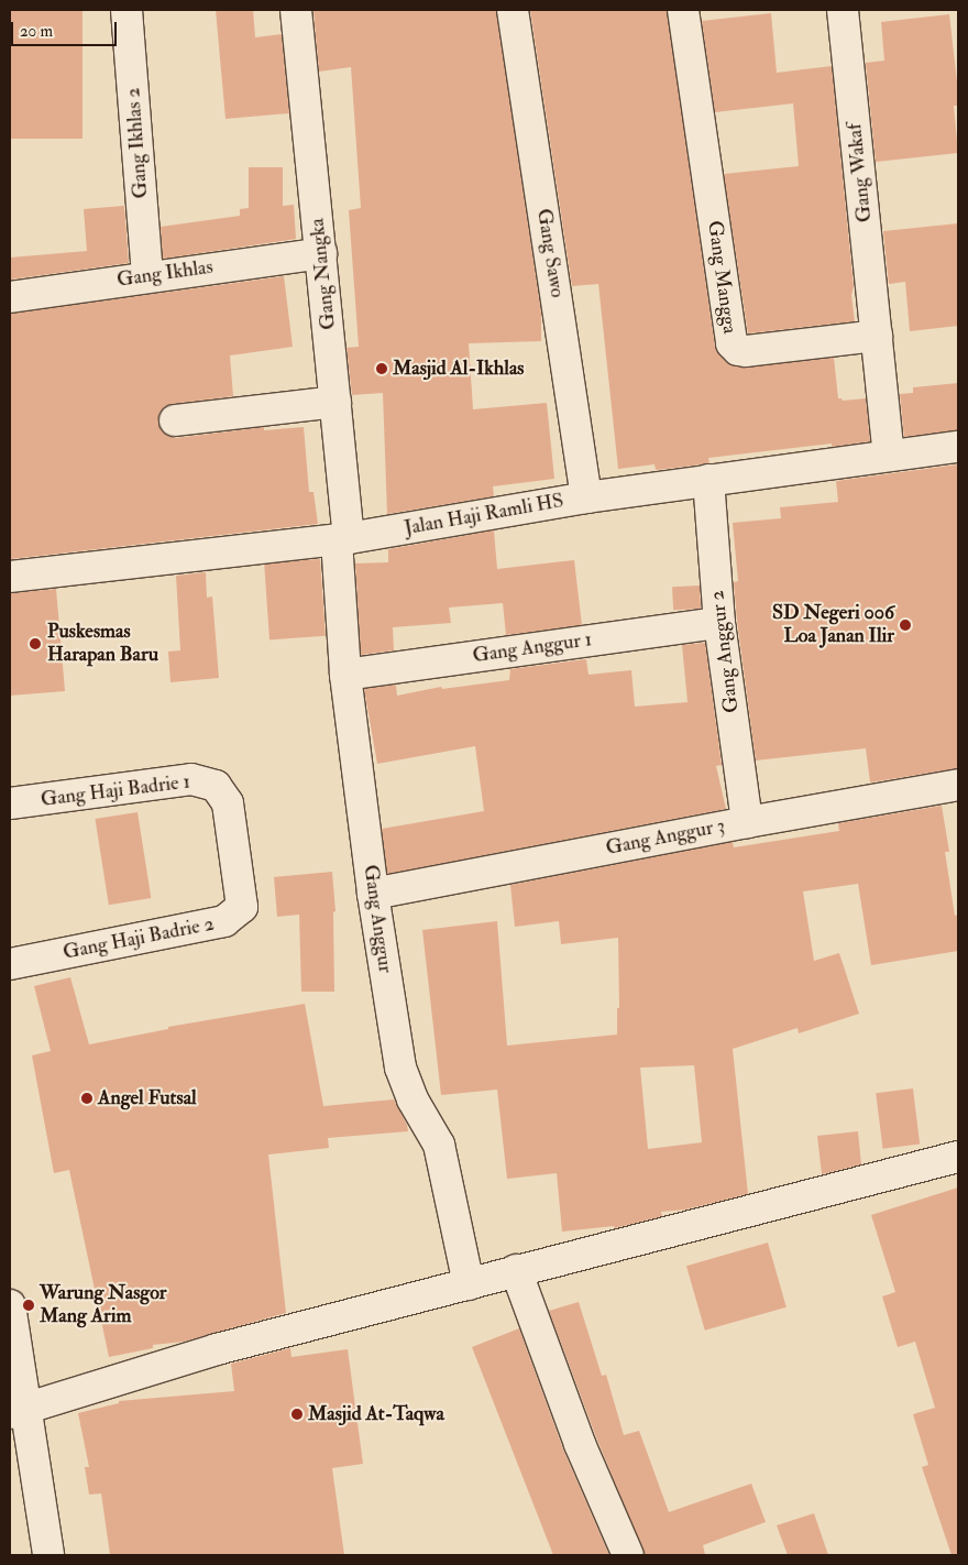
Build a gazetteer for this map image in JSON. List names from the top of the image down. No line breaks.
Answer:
{"streets":{"street":["Gang Ikhlas 2","Gang Wakaf","Gang Sawo","Gang Ikhlas","Gang Nangka","Gang Mangga","Jalan Haji Ramli HS","Gang Anggur 1","Gang Anggur 2","Gang Haji Badrie 1","Gang Anggur 3","Gang Anggur","Gang Haji Badrie 2"]},"crossings":[["Gang Ikhlas 2","Gang Ikhlas"],["Gang Wakaf","Gang Mangga"],["Gang Sawo","Jalan Haji Ramli HS"],["Gang Ikhlas","Gang Nangka"],["Gang Nangka","Jalan Haji Ramli HS"],["Gang Nangka","Gang Anggur"],["Jalan Haji Ramli HS","Gang Anggur 2"],["Jalan Haji Ramli HS","Gang Anggur"],["Gang Anggur 1","Gang Anggur 2"],["Gang Anggur 1","Gang Anggur"],["Gang Anggur 2","Gang Anggur 3"],["Gang Haji Badrie 1","Gang Haji Badrie 2"],["Gang Anggur 3","Gang Anggur"]],"places":["Masjid Al-Ikhlas","SD Negeri 006 Loa Janan Ilir","Puskesmas Harapan Baru","Angel Futsal","Warung Nasgor Mang Arim","Masjid At-Taqwa"],"scale_bar":"20 m"}
